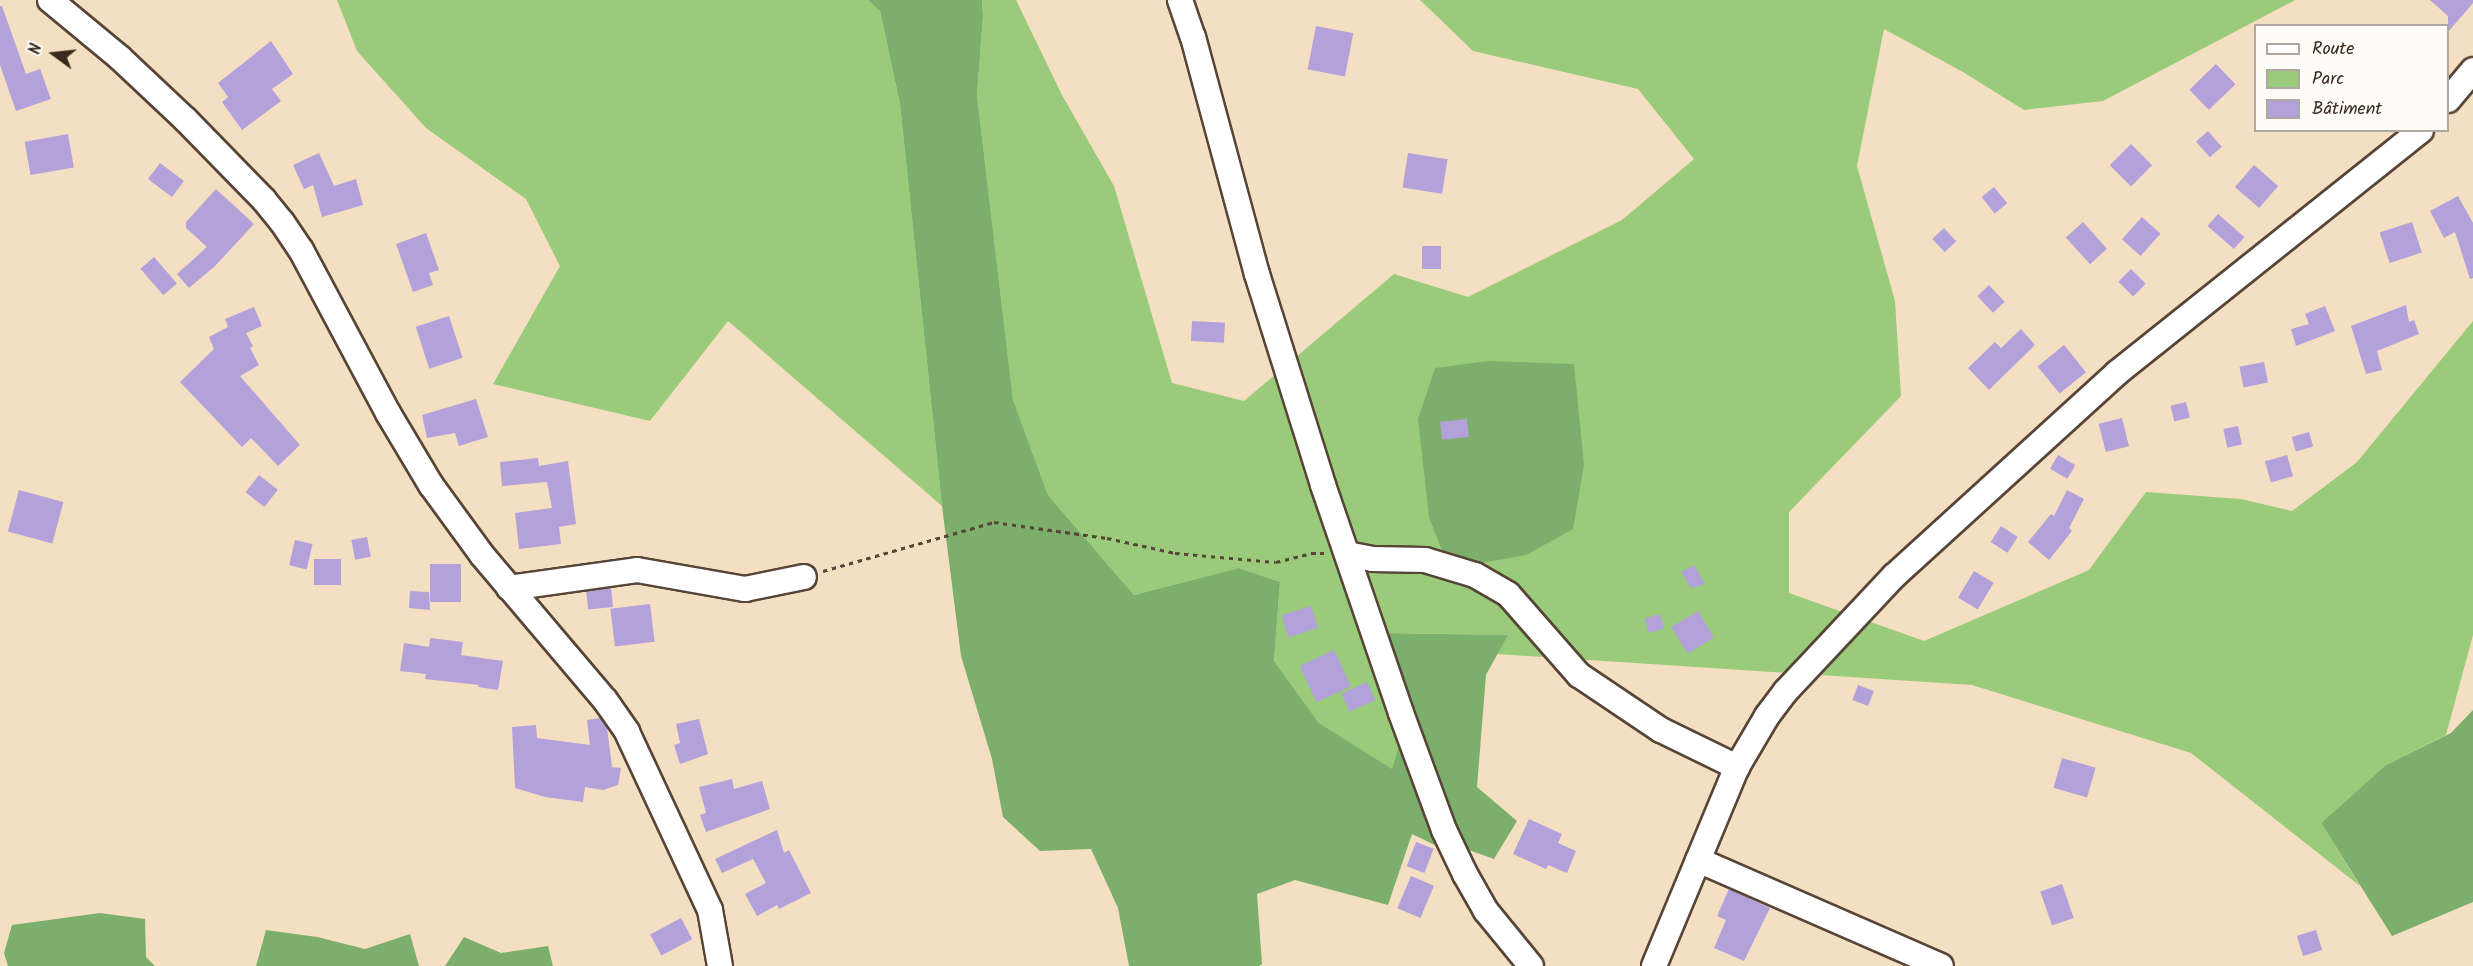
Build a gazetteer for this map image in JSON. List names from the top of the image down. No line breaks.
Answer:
{"legend":["Route","Parc","Bâtiment"],"north":"left"}
